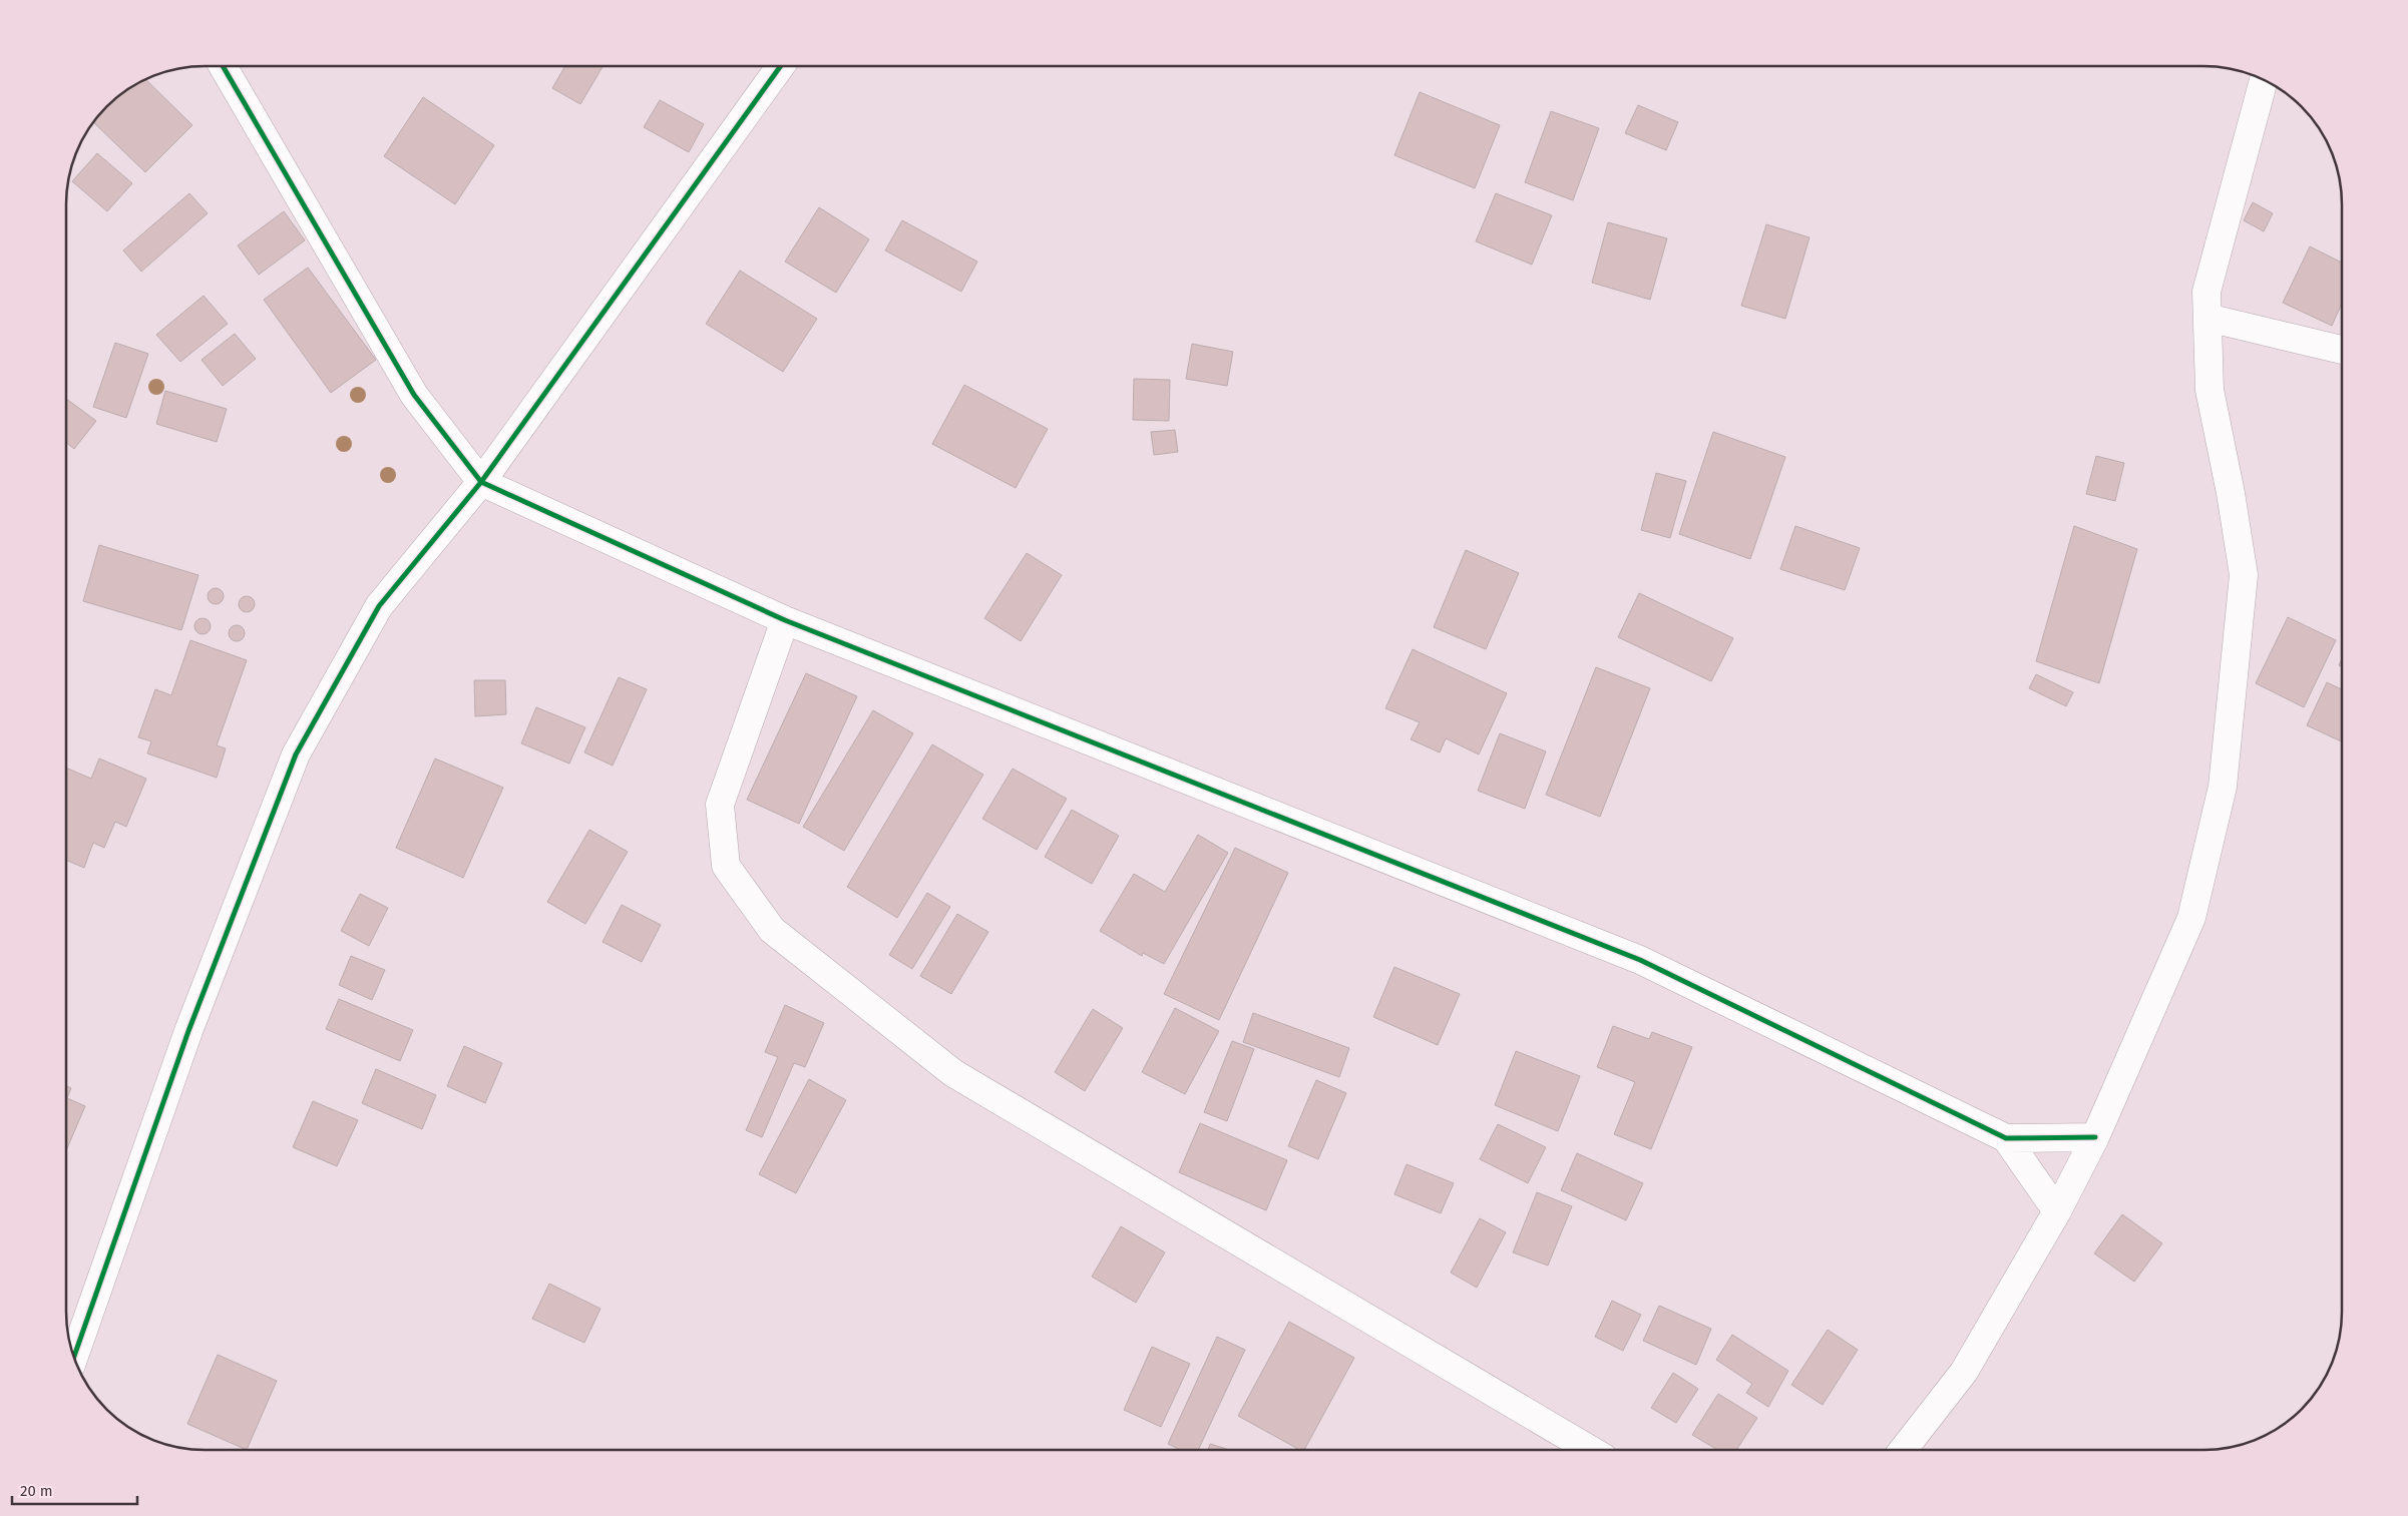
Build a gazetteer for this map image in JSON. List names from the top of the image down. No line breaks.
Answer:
{"scale_bar":"20 m"}
